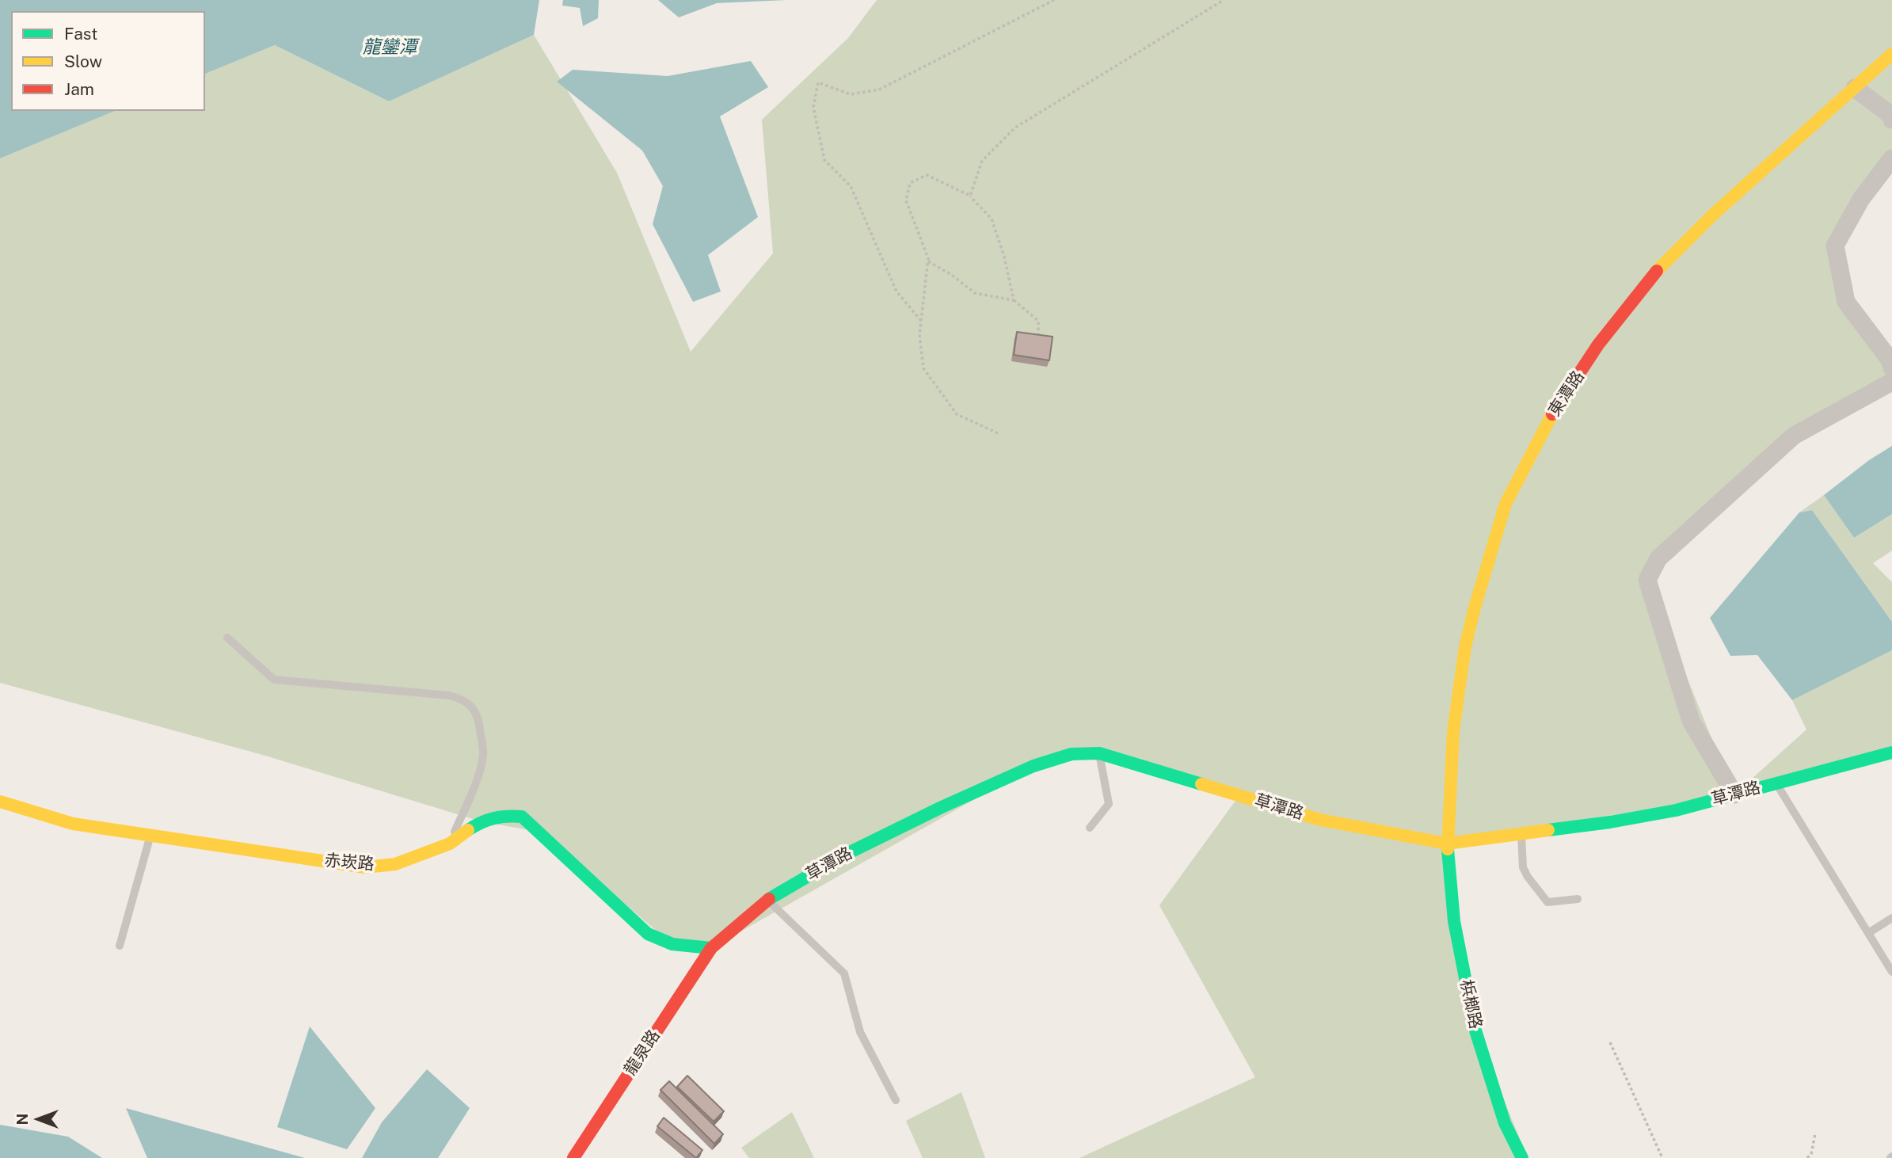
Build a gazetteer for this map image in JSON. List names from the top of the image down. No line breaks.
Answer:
{"streets":{"street":["東潭路","草潭路","赤崁路","梹榔路","龍泉路"]},"crossings":[["東潭路","草潭路"],["東潭路","梹榔路"],["草潭路","赤崁路"],["草潭路","梹榔路"],["草潭路","龍泉路"],["赤崁路","龍泉路"]],"water":["龍鑾潭"],"legend":["Fast","Slow","Jam"],"north":"left"}
